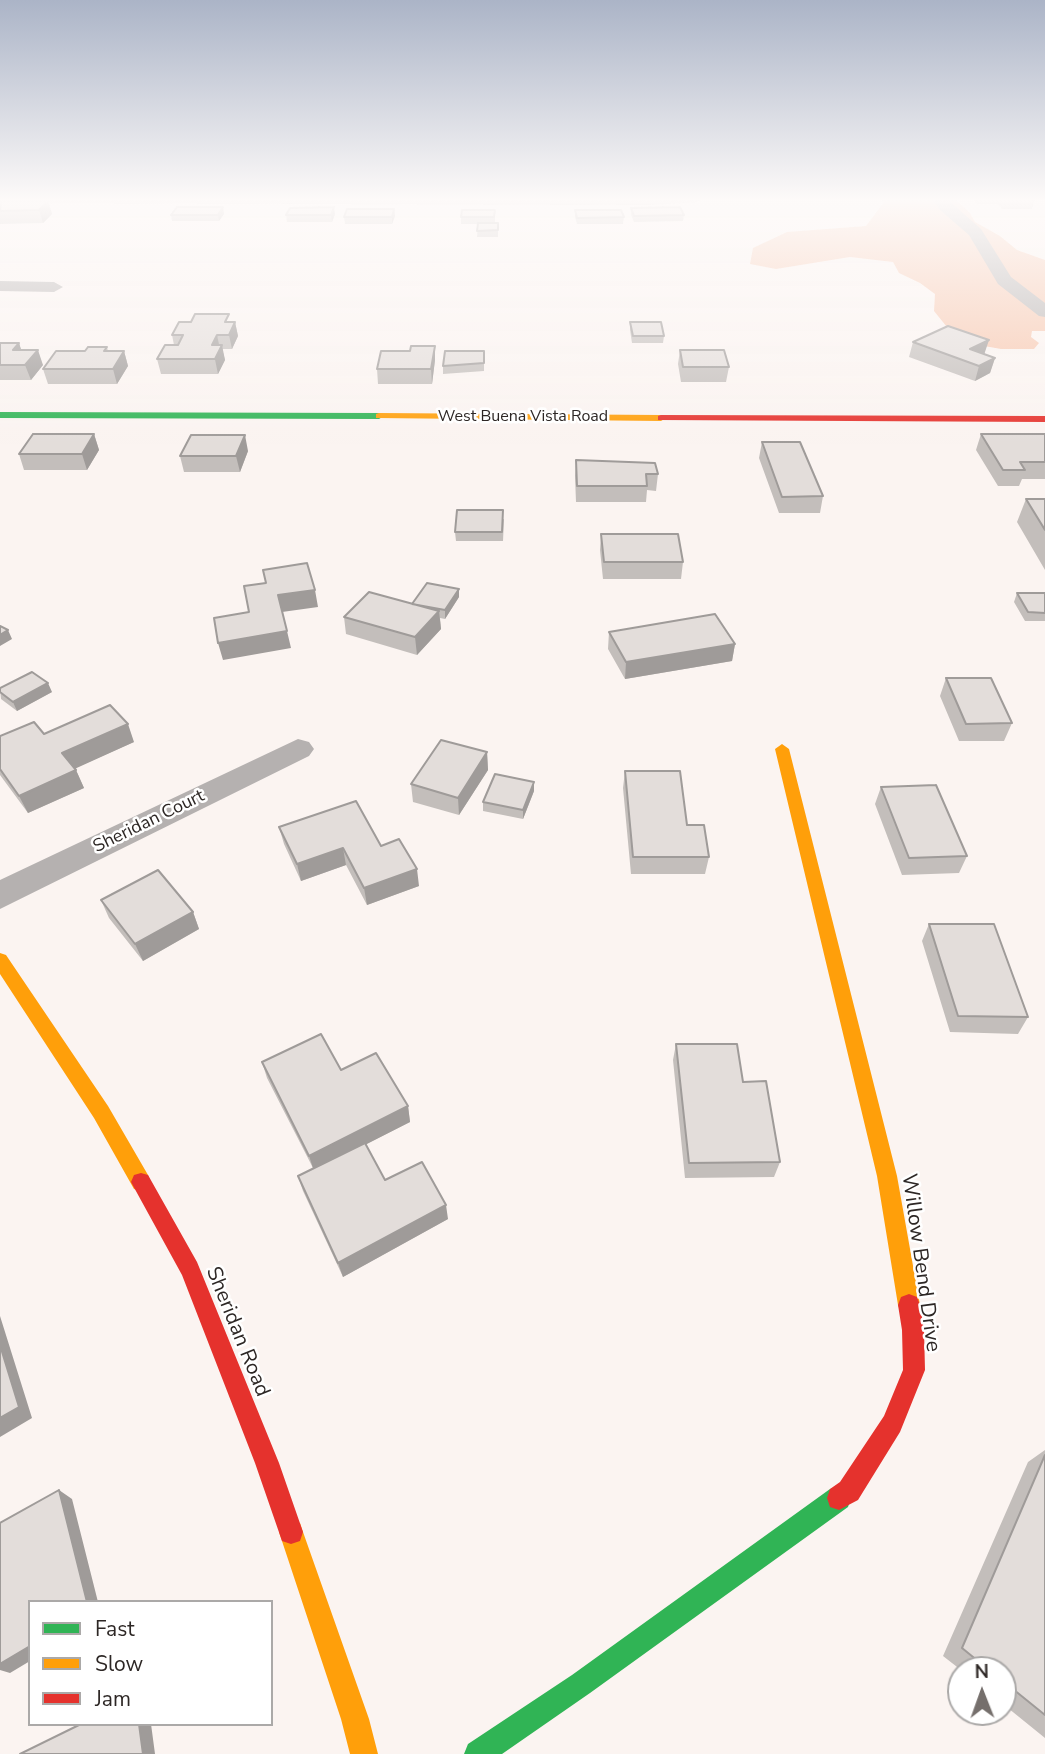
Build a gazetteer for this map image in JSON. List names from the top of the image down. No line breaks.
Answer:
{"streets":{"street":["West Buena Vista Road","Sheridan Court","Willow Bend Drive","Sheridan Road"]},"legend":["Fast","Slow","Jam"],"north":"top"}
